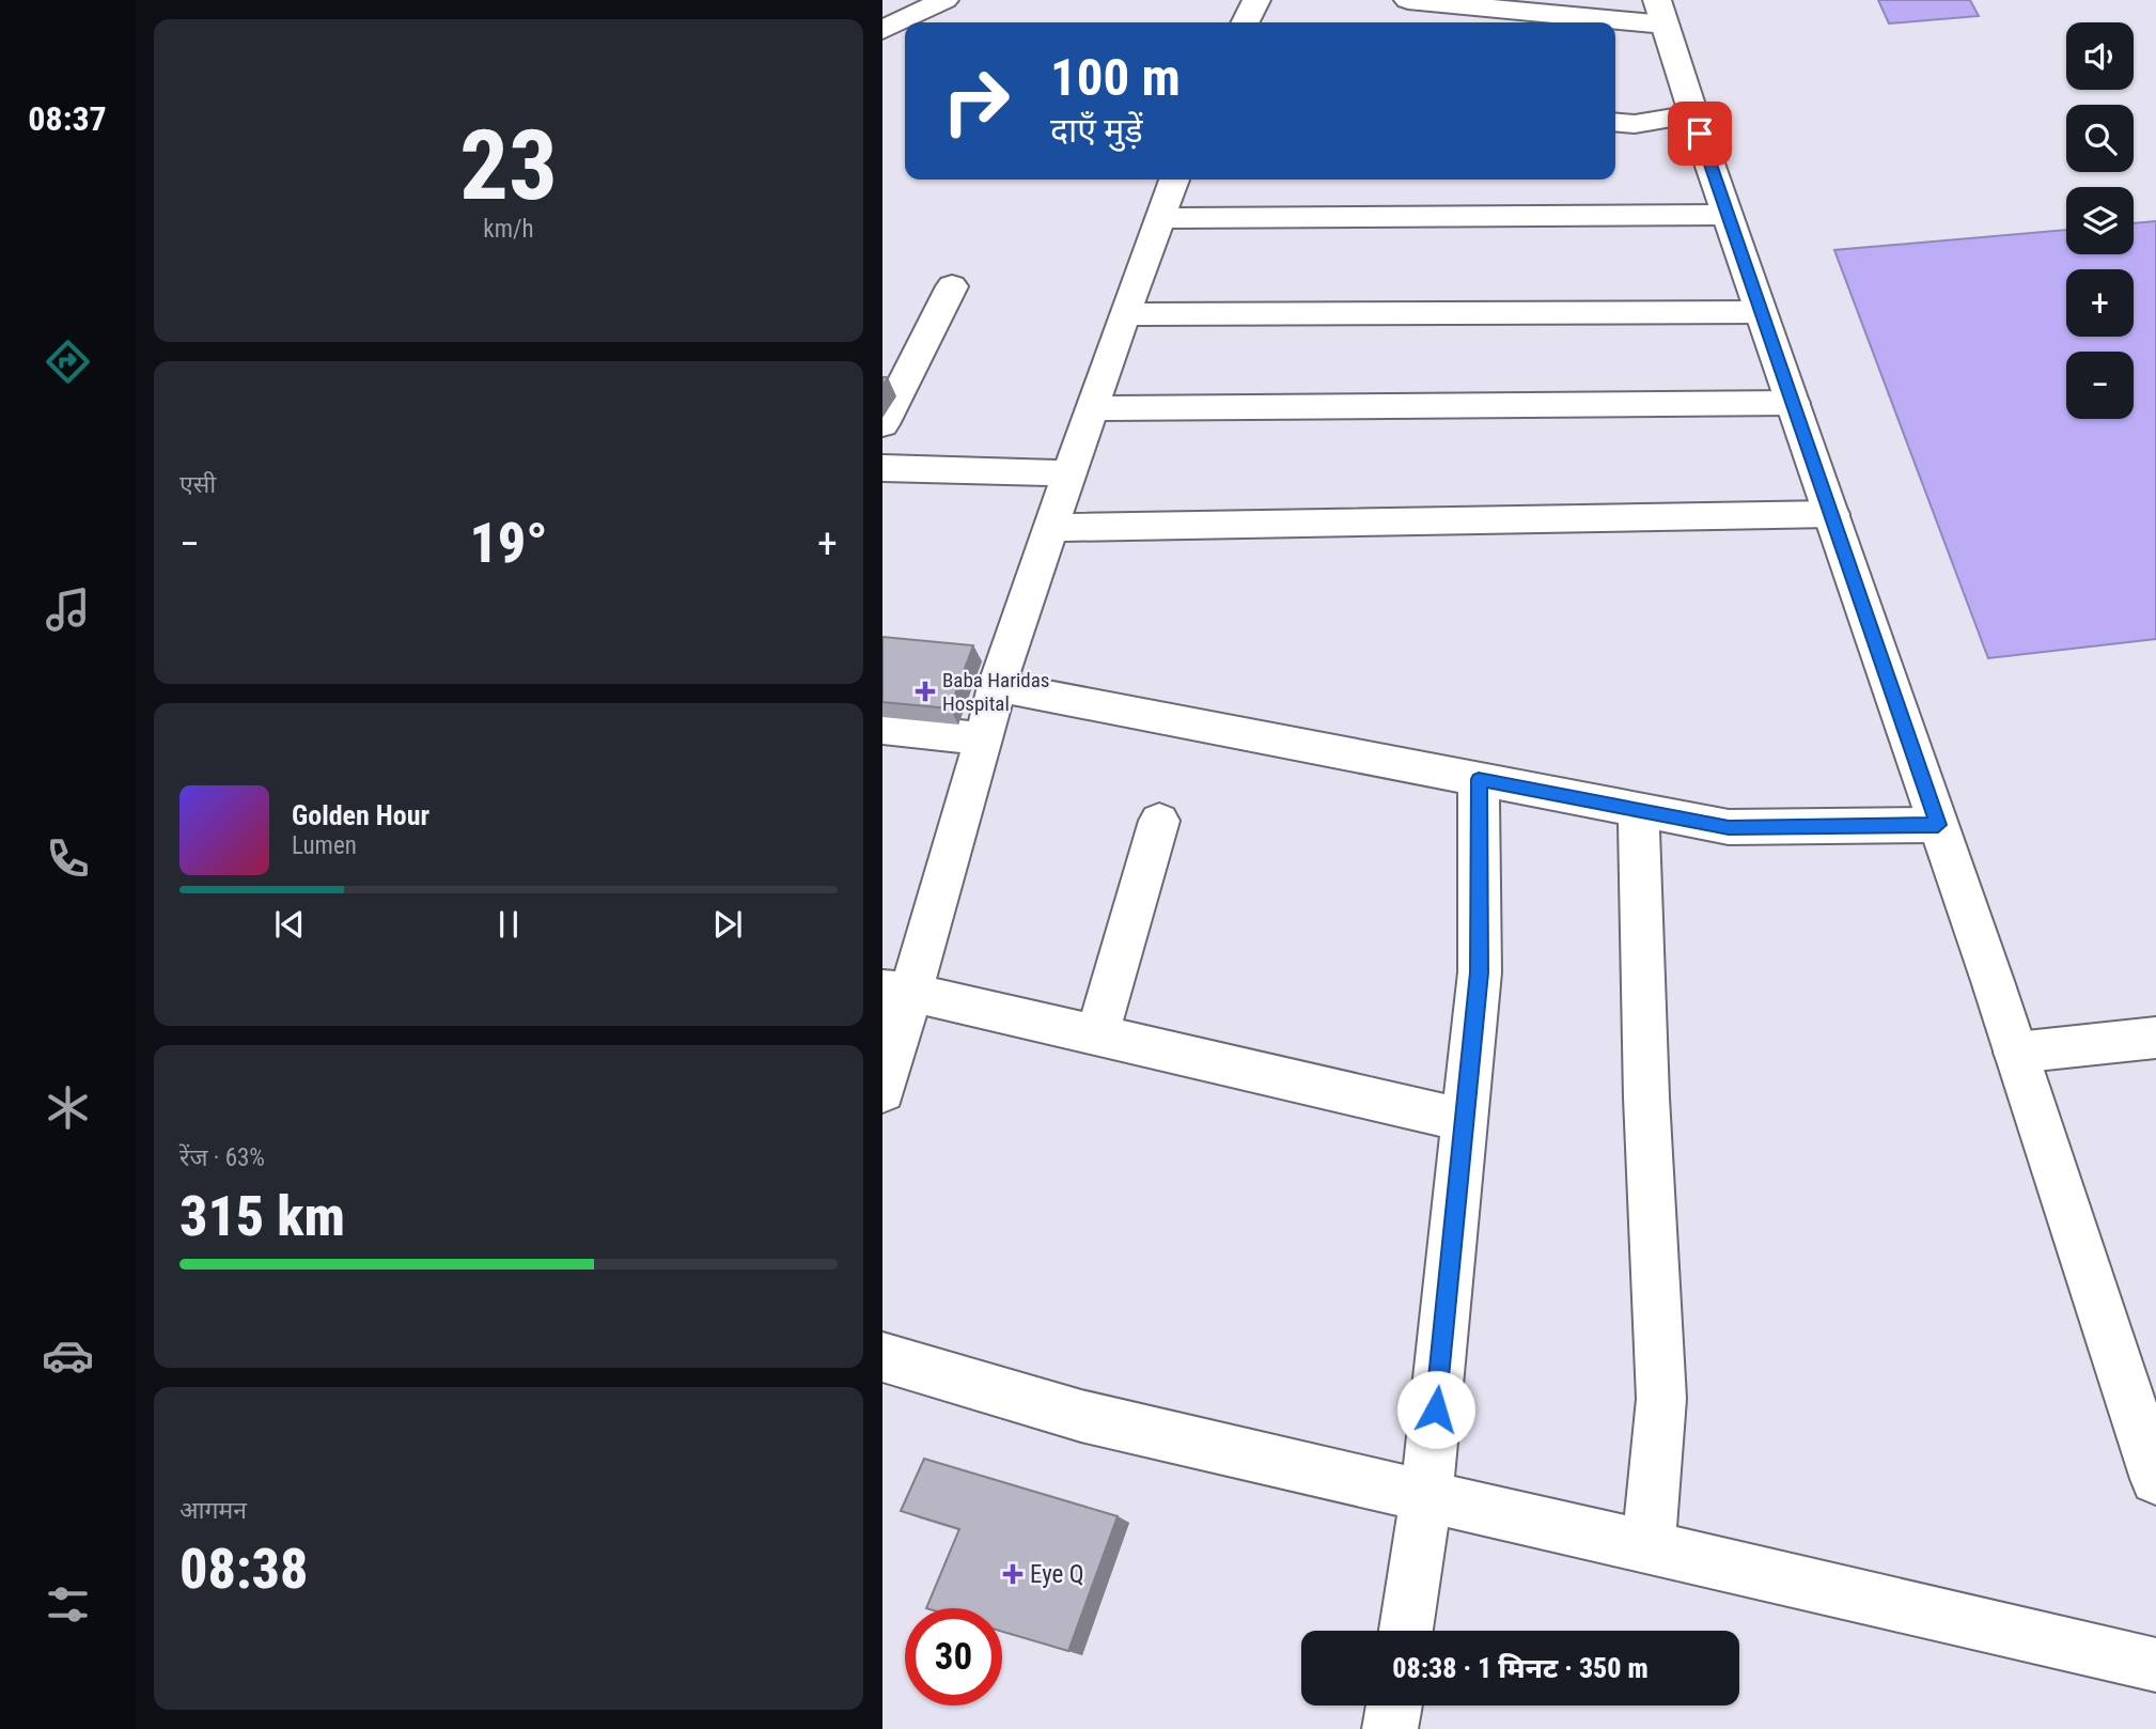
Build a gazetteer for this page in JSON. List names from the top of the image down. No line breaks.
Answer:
{"places":{"health":["Baba Haridas Hospital","Eye Q"]},"page":{"tabs":"08:37","tile":[["23","km/h"],"एसी",["रेंज · 63%","315 km"],["आगमन","08:38"]],"map_buttons":["+","−"],"turn":["100 m","दाएँ मुड़ें"],"heat":["−","19°","+"],"song":["Golden Hour","Lumen"],"limit":"30","trip":"08:38 · 1 मिनट · 350 m"}}
